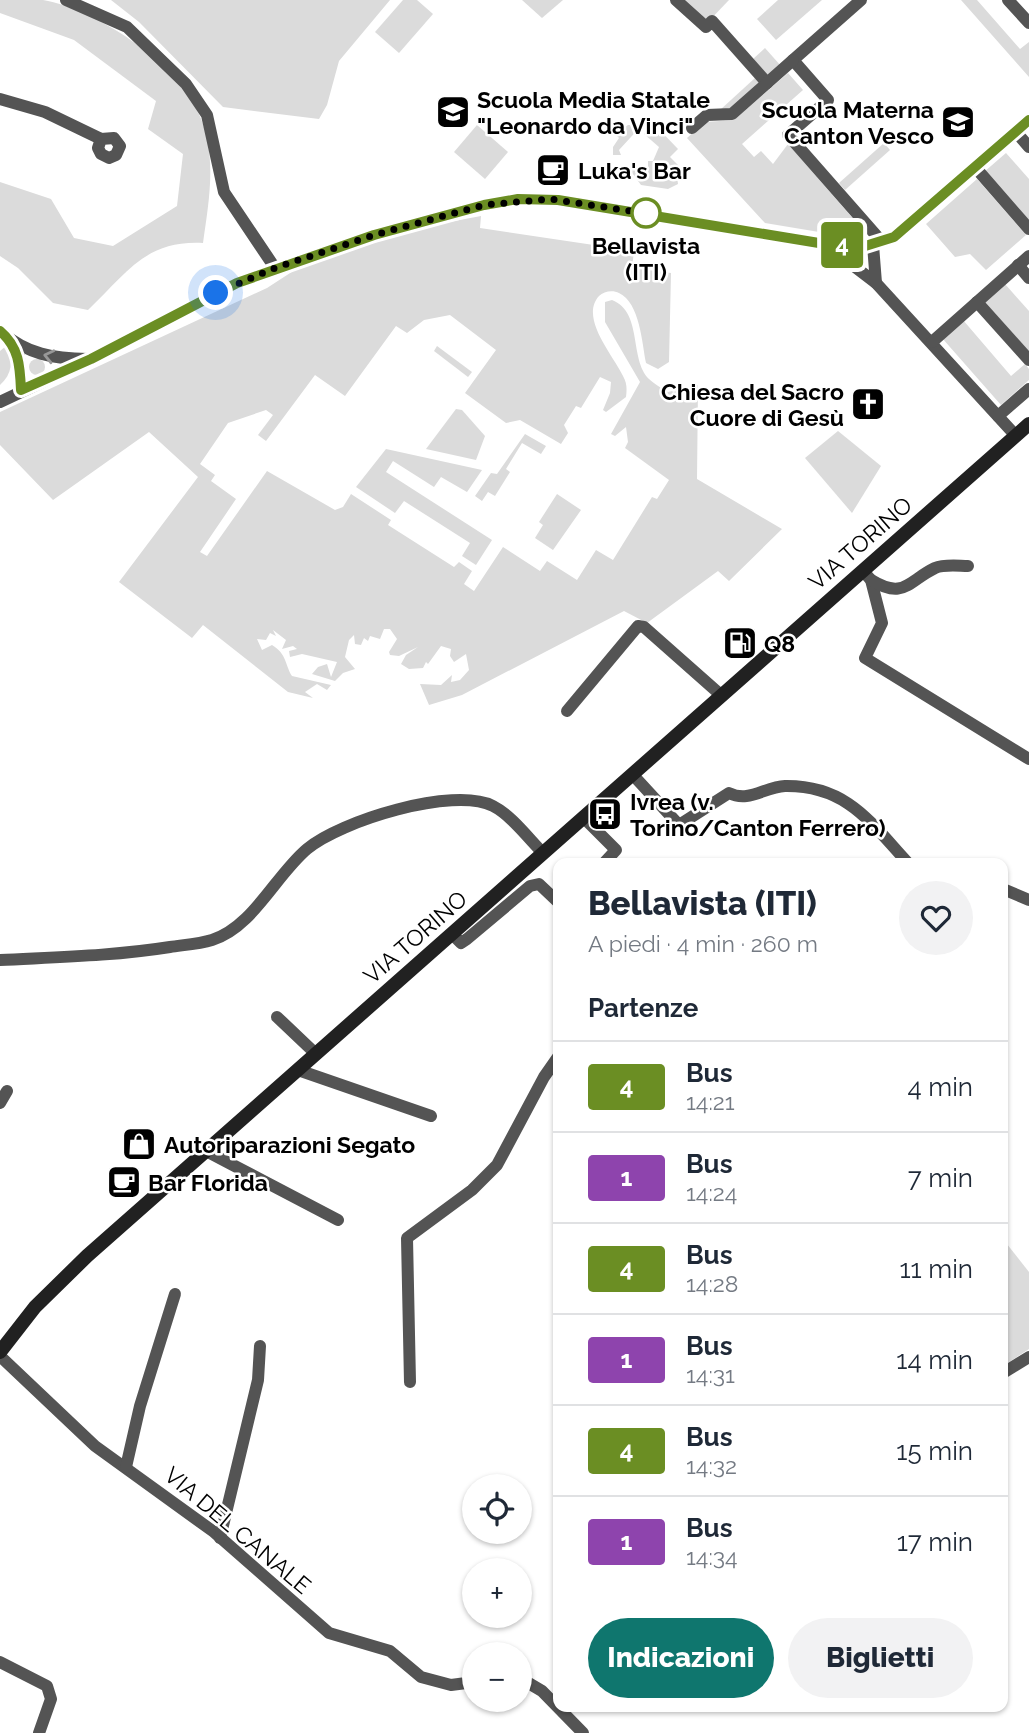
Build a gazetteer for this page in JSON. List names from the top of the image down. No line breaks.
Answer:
{"streets":{"street":["VIA TORINO","VIA DEL CANALE"]},"crossings":[["VIA TORINO","VIA DEL CANALE"]],"places":{"school or university":["Scuola Media Statale \"Leonardo da Vinci\"","Scuola Materna Canton Vesco"],"cafe":["Luka's Bar","Bar Florida"],"other":["Bellavista (ITI)"],"church":["Chiesa del Sacro Cuore di Gesù"],"fuel station":["Q8"],"bus stop":["Ivrea (v. Torino/Canton Ferrero)"],"shop":["Autoriparazioni Segato"]},"lines":["bus line 4"],"page":{"on_map":"4","heading":[["Bellavista (ITI)","A piedi · 4 min · 260 m"],"Partenze"],"list":[{"mark":"4","name":"Bus","note":"14:21","value":"4 min"},{"mark":"1","name":"Bus","note":"14:24","value":"7 min"},{"mark":"4","name":"Bus","note":"14:28","value":"11 min"},{"mark":"1","name":"Bus","note":"14:31","value":"14 min"},{"mark":"4","name":"Bus","note":"14:32","value":"15 min"},{"mark":"1","name":"Bus","note":"14:34","value":"17 min"}],"map_buttons":["+","−"],"buttons":["Indicazioni","Biglietti"]}}
